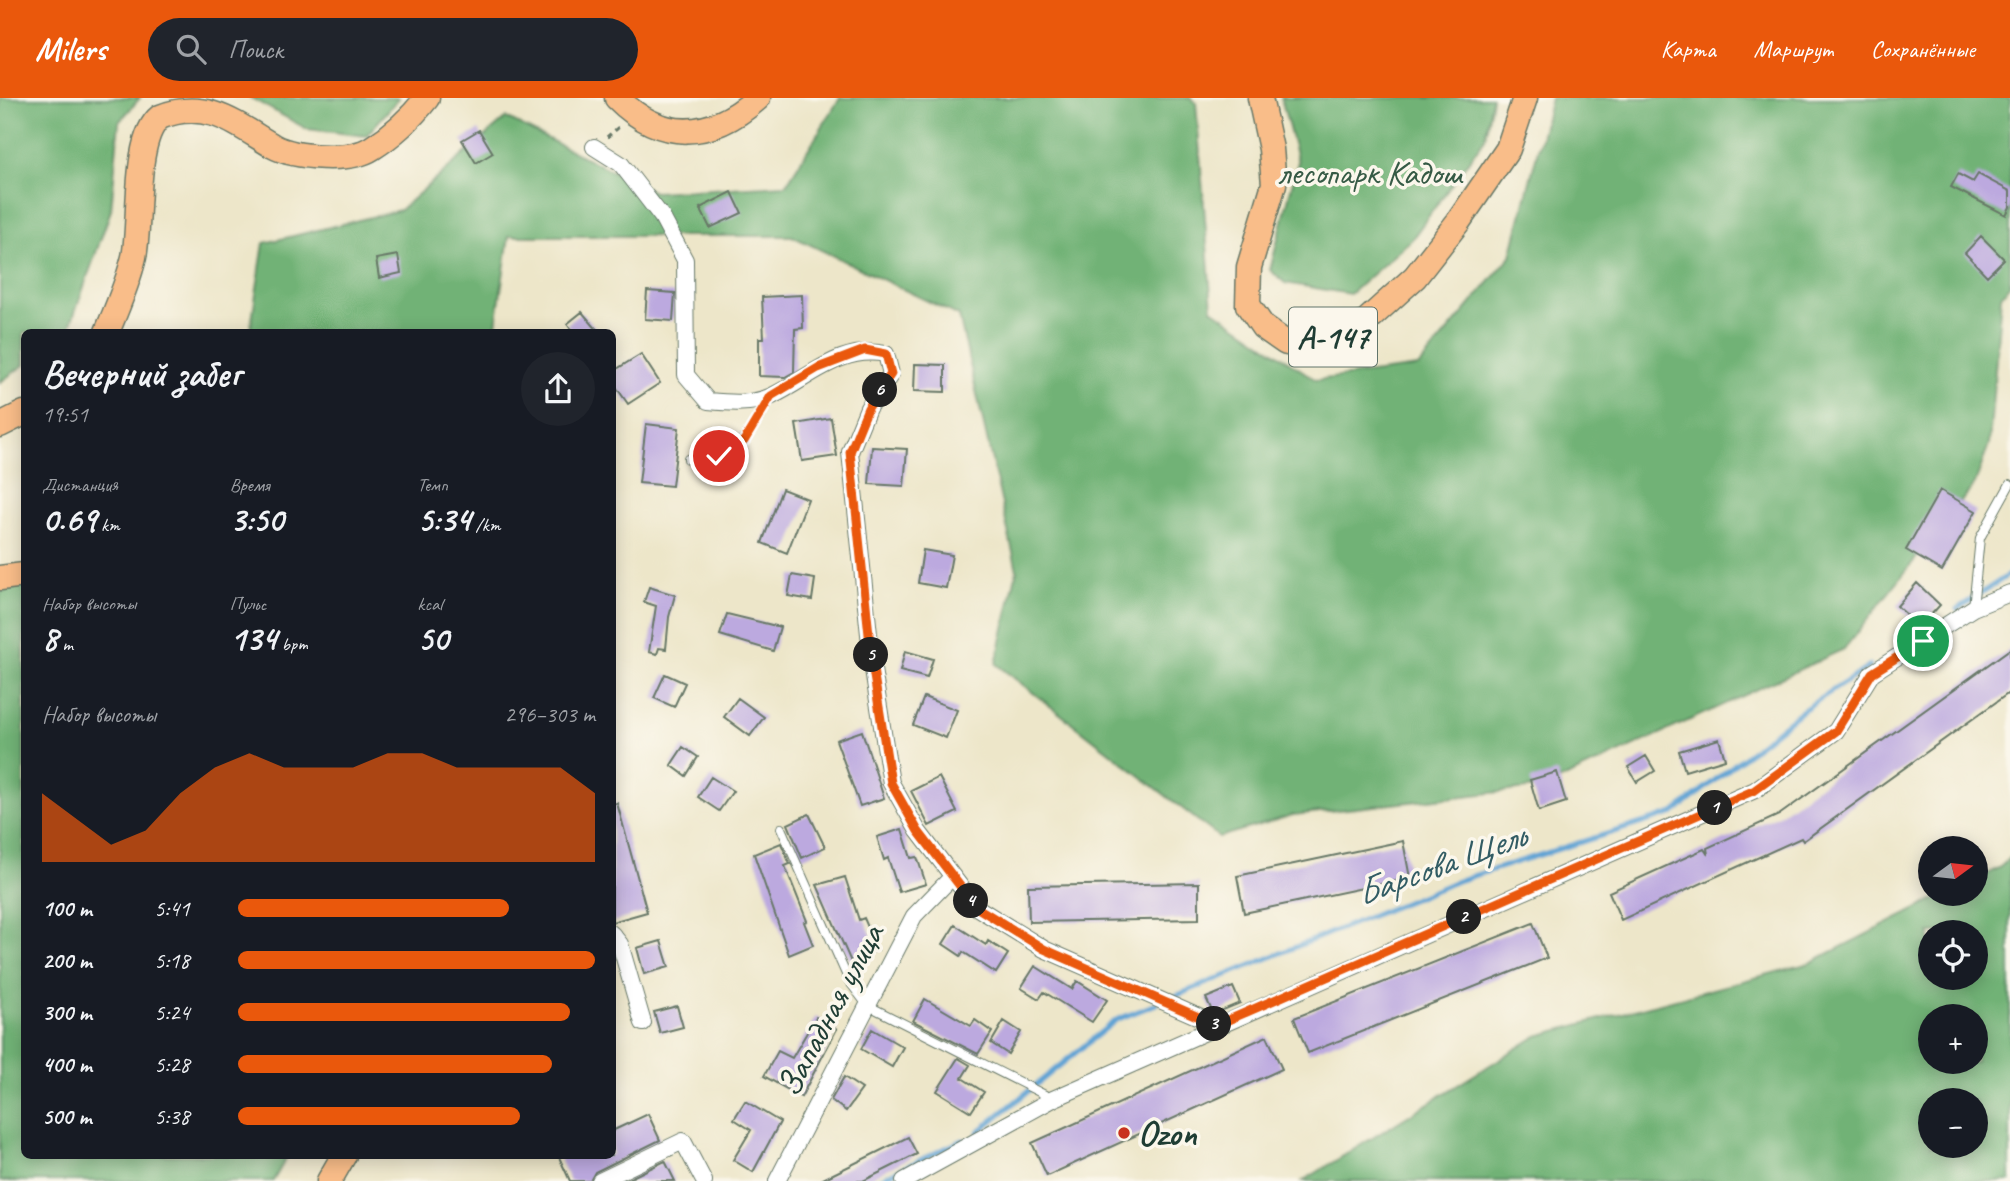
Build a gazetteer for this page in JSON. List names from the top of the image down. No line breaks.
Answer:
{"streets":{"highway":["А-147"],"street":["Западная улица"]},"water":["Барсова Щель"],"parks":["лесопарк Кадош"],"places":["Ozon"],"north":"right","page":{"header":"Milers","search":"Поиск","nav":["Карта","Маршрут","Сохранённые"],"heading":["Вечерний забег","19:51"],"pins":["6","5","1","4","2","3"],"stats":[["Дистанция","0.69 km"],["Время","3:50"],["Темп","5:34 /km"],["Набор высоты","8 m"],["Пульс","134 bpm"],["kcal","50"]],"chart":["Набор высоты","296–303 m"],"map_buttons":["+","−"],"list":[{"name":"100 m","note":"5:41"},{"name":"200 m","note":"5:18"},{"name":"300 m","note":"5:24"},{"name":"400 m","note":"5:28"},{"name":"500 m","note":"5:38"}]}}
